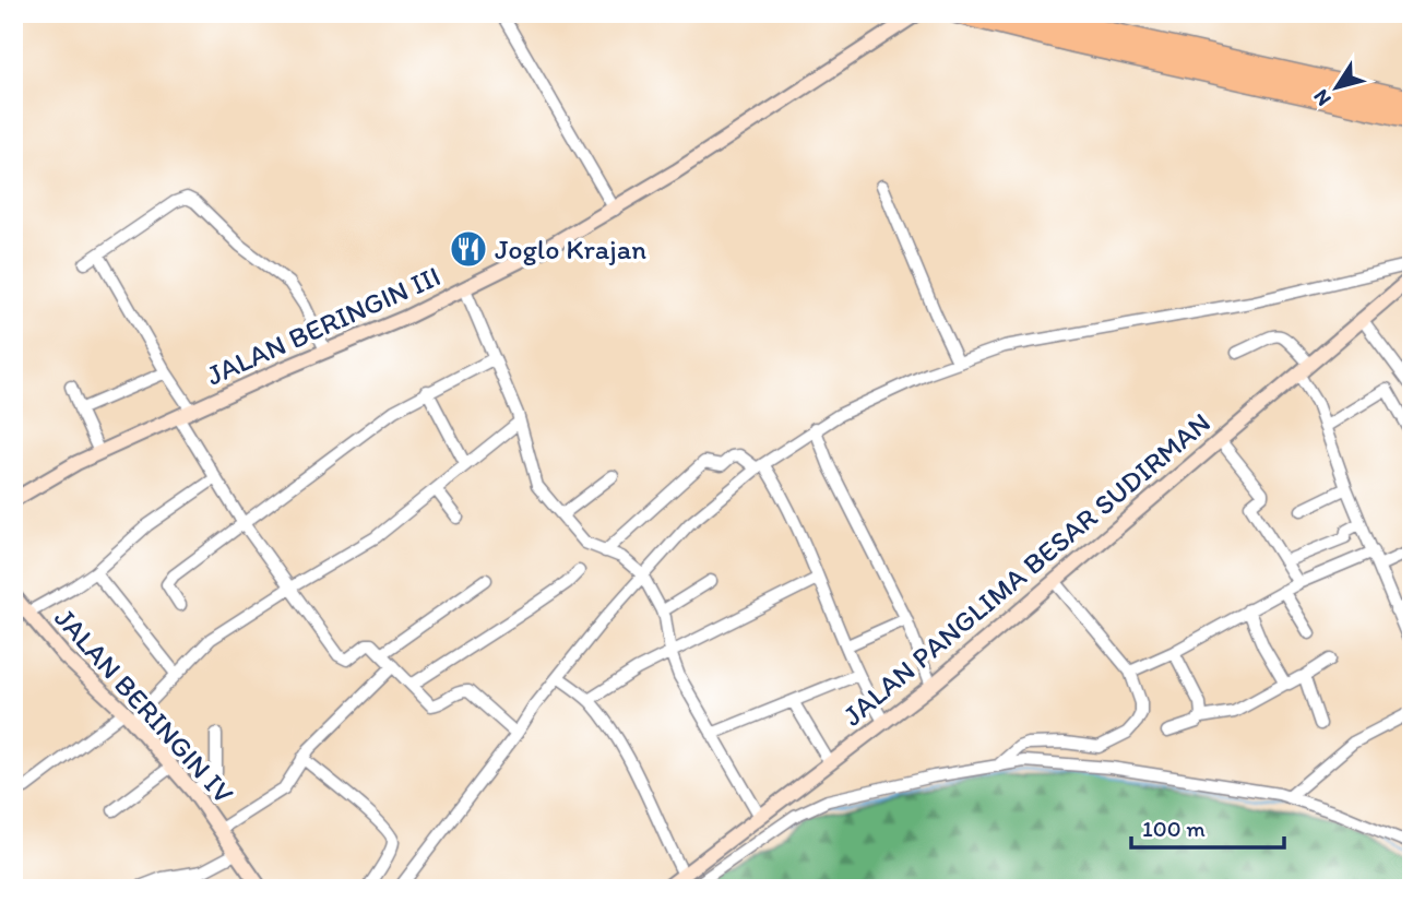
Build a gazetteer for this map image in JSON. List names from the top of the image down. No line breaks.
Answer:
{"streets":{"street":["JALAN BERINGIN III","JALAN PANGLIMA BESAR SUDIRMAN","JALAN BERINGIN IV"]},"places":{"restaurant":["Joglo Krajan"]},"scale_bar":"100 m","north":"bottom left"}
